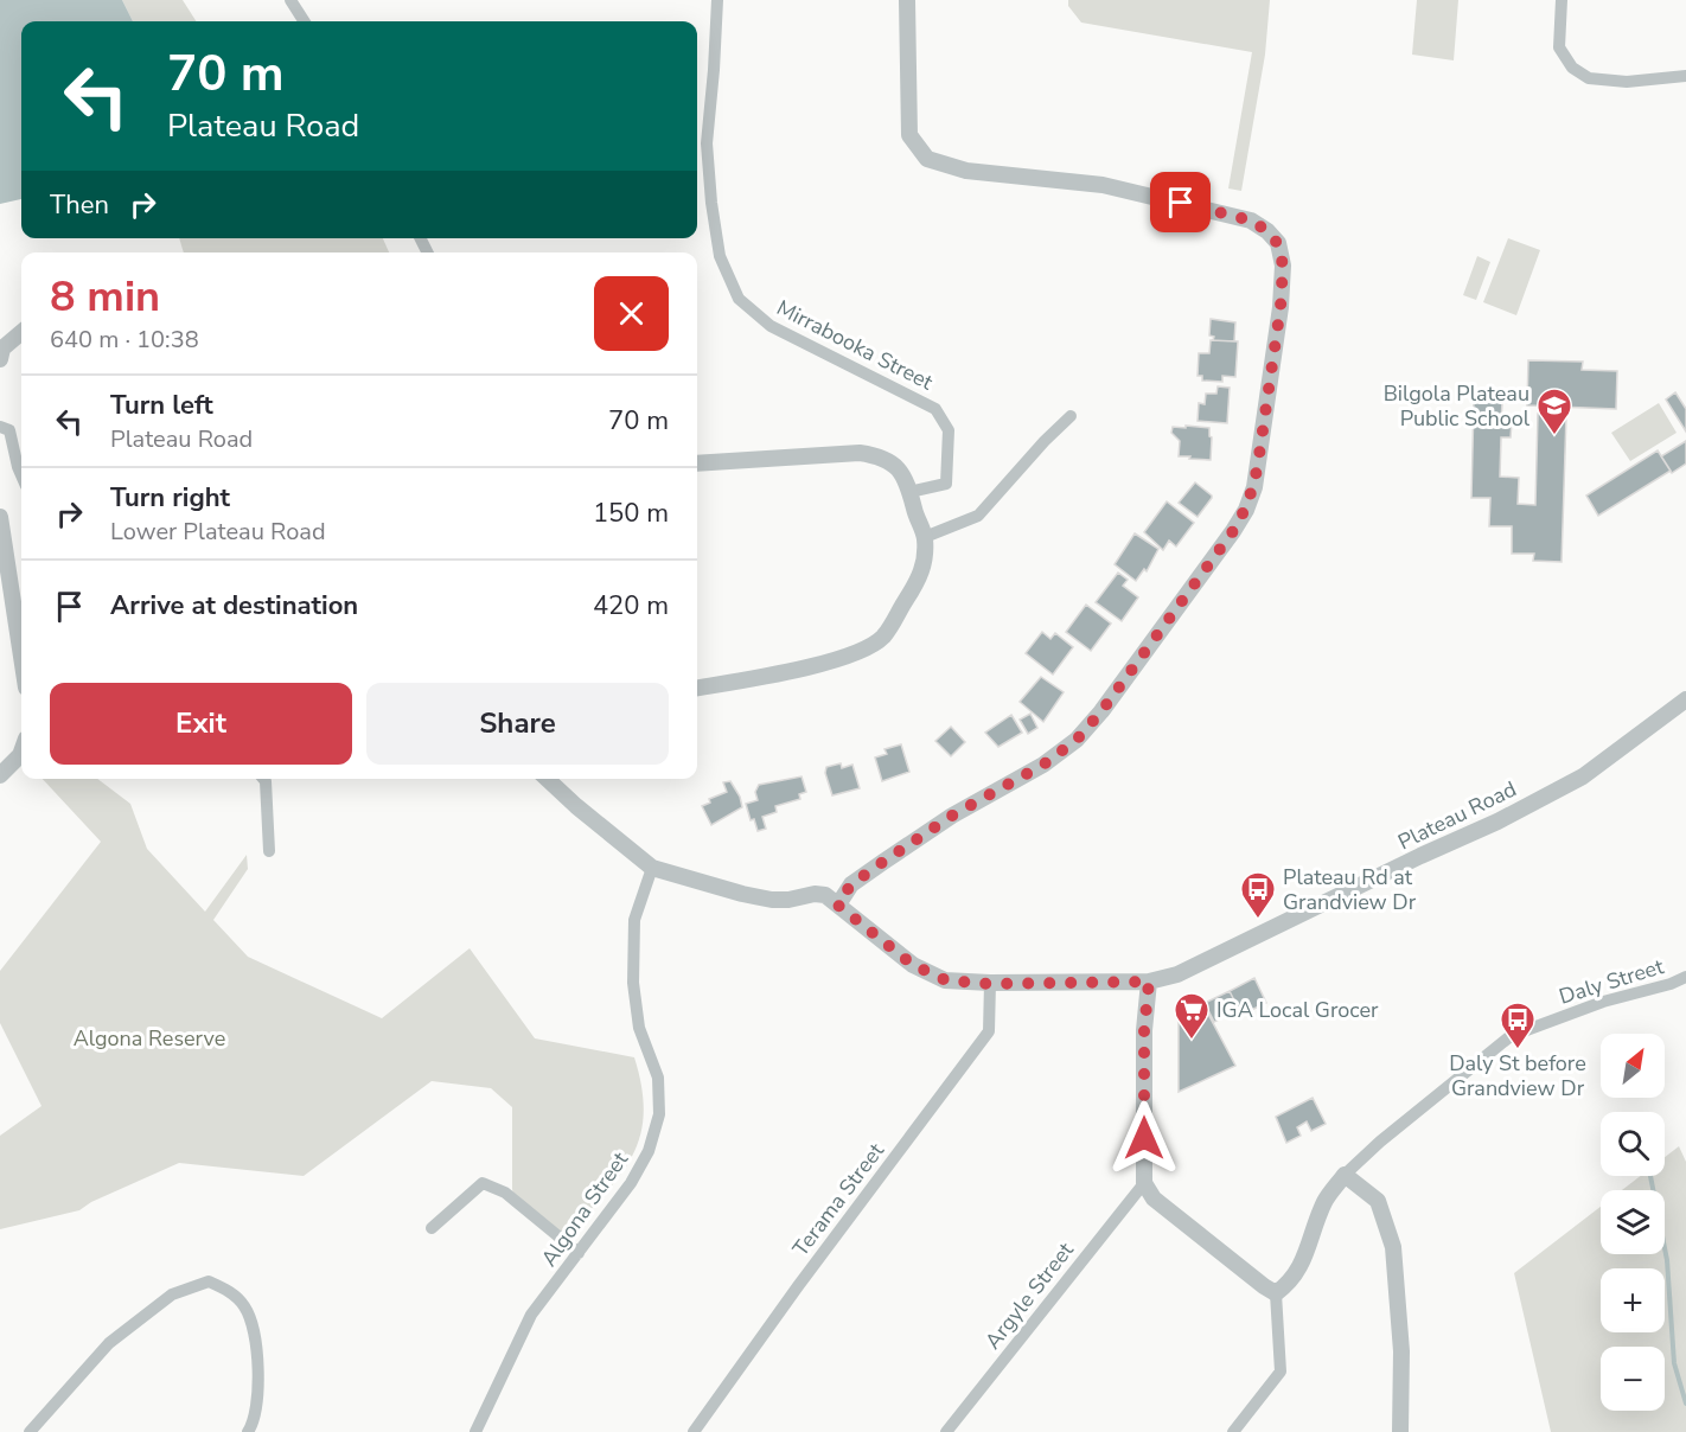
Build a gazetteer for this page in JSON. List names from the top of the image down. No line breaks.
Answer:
{"streets":{"street":["Mirrabooka Street","Plateau Road","Daly Street","Terama Street","Algona Street","Argyle Street"]},"crossings":[["Plateau Road","Terama Street"]],"parks":["Algona Reserve"],"places":{"school or university":["Bilgola Plateau Public School"],"bus stop":["Plateau Rd at Grandview Dr","Daly St before Grandview Dr"],"supermarket":["IGA Local Grocer"]},"north":"top right","page":{"turn":["70 m","Plateau Road"],"then":"Then","heading":["8 min","640 m · 10:38"],"list":[{"name":"Turn left","note":"Plateau Road","value":"70 m"},{"name":"Turn right","note":"Lower Plateau Road","value":"150 m"},{"name":"Arrive at destination","value":"420 m"}],"buttons":["Exit","Share"],"map_buttons":["+","−"]}}
